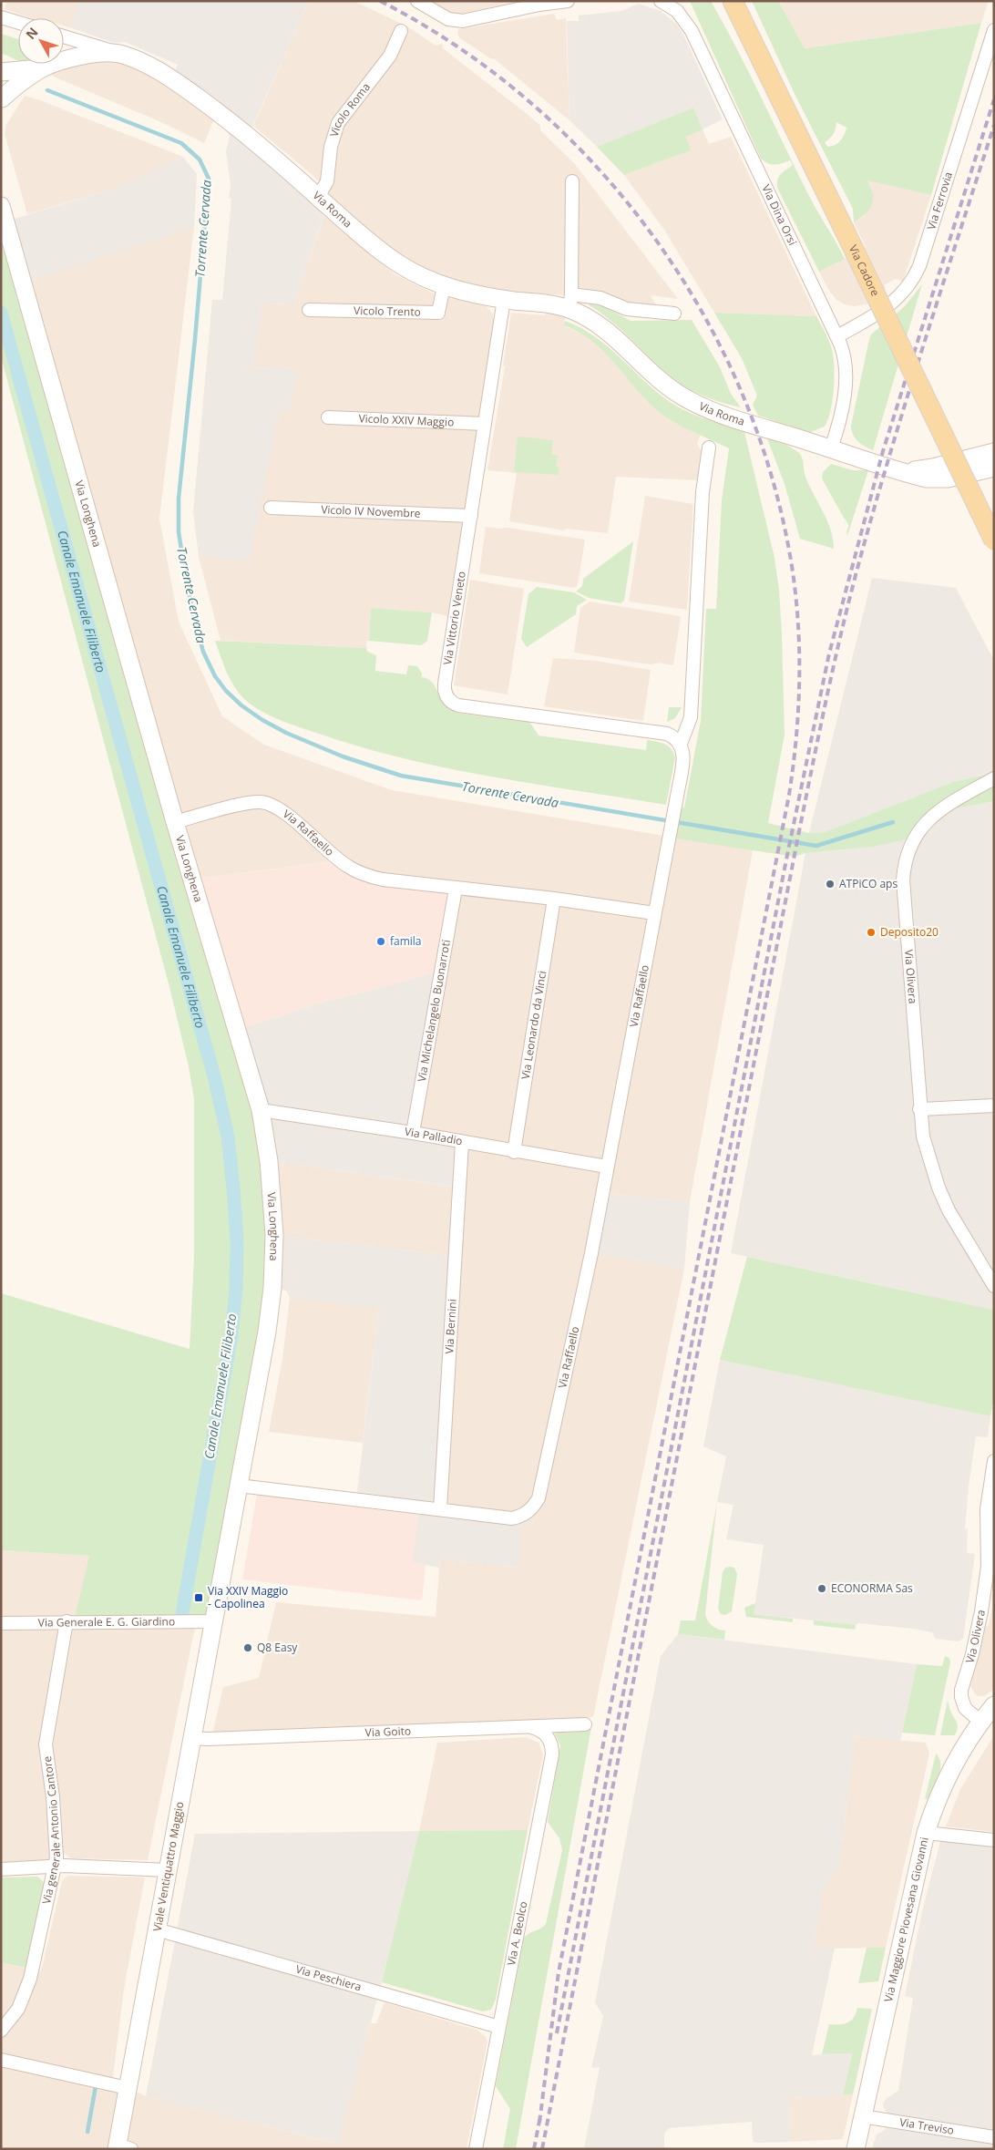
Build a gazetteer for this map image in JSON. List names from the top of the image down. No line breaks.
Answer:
{"streets":{"main road":["Via Cadore"],"street":["Vicolo Roma","Via Ferrovia","Via Roma","Via Dina Orsi","Vicolo Trento","Vicolo XXIV Maggio","Vicolo IV Novembre","Via Longhena","Via Vittorio Veneto","Via Raffaello","Via Olivera","Via Michelangelo Buonarroti","Via Leonardo da Vinci","Via Palladio","Via Bernini","Via Generale E. G. Giardino","Via Goito","Via generale Antonio Cantore","Viale Ventiquattro Maggio","Via Maggiore Piovesana Giovanni","Via A. Beolco","Via Peschiera","Via Treviso"]},"crossings":[["Vicolo Roma","Via Roma"],["Via Ferrovia","Via Dina Orsi"],["Via Roma","Via Dina Orsi"],["Via Roma","Vicolo Trento"],["Via Roma","Via Vittorio Veneto"],["Vicolo XXIV Maggio","Via Vittorio Veneto"],["Vicolo IV Novembre","Via Vittorio Veneto"],["Via Longhena","Via Raffaello"],["Via Longhena","Via Palladio"],["Via Longhena","Viale Ventiquattro Maggio"],["Via Vittorio Veneto","Via Raffaello"],["Via Raffaello","Via Michelangelo Buonarroti"],["Via Raffaello","Via Leonardo da Vinci"],["Via Raffaello","Via Palladio"],["Via Raffaello","Via Bernini"],["Via Olivera","Via Maggiore Piovesana Giovanni"],["Via Michelangelo Buonarroti","Via Palladio"],["Via Leonardo da Vinci","Via Palladio"],["Via Palladio","Via Bernini"],["Via Generale E. G. Giardino","Via generale Antonio Cantore"],["Via Generale E. G. Giardino","Viale Ventiquattro Maggio"],["Via Goito","Viale Ventiquattro Maggio"],["Via Goito","Via A. Beolco"],["Viale Ventiquattro Maggio","Via Peschiera"],["Via Maggiore Piovesana Giovanni","Via Treviso"],["Via A. Beolco","Via Peschiera"]],"water":["Torrente Cervada","Canale Emanuele Filiberto"],"places":{"other":["ATPiCO aps","Deposito20","famila","ECONORMA Sas","Q8 Easy"],"transit":["Via XXIV Maggio - Capolinea"]},"north":"top left"}
